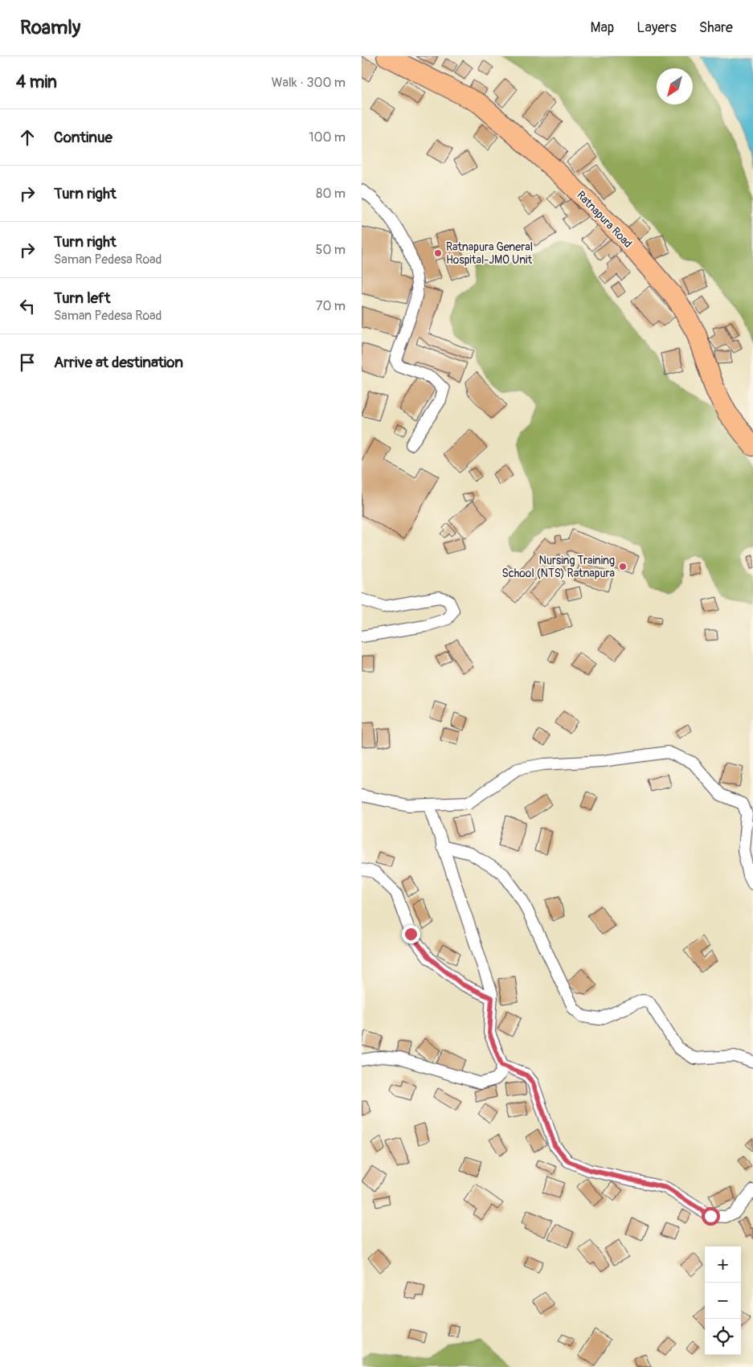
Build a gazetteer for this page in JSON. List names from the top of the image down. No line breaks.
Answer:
{"streets":{"highway":["Ratnapura Road"]},"places":["Ratnapura General Hospital-JMO Unit","Nursing Training School (NTS) Ratnapura"],"north":"bottom left","page":{"header":"Roamly","nav":["Map","Layers","Share"],"heading":["4 min","Walk · 300 m"],"list":[["Continue","100 m"],["Turn right","80 m"],["Turn right","Saman Pedesa Road","50 m"],["Turn left","Saman Pedesa Road","70 m"],"Arrive at destination"],"map_buttons":["+","−"]}}
